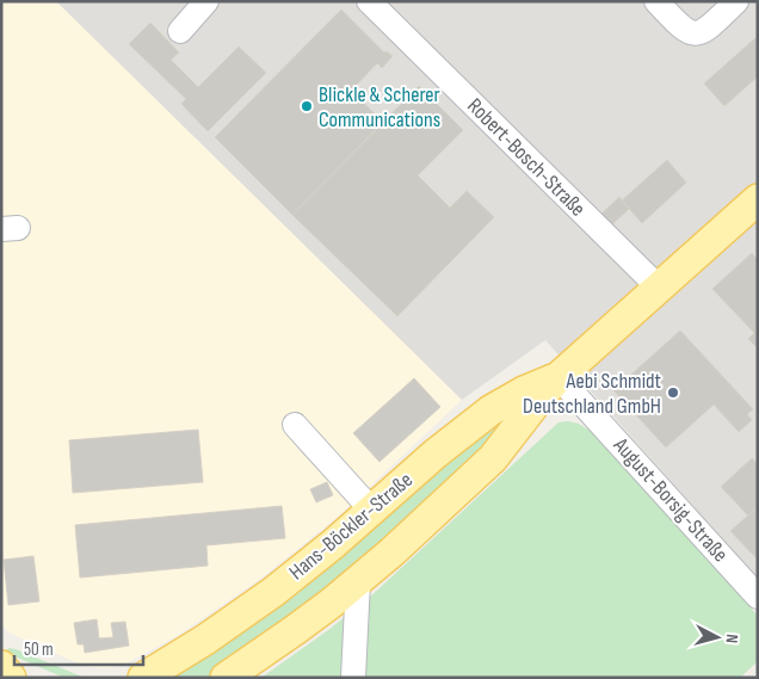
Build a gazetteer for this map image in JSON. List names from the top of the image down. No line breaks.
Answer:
{"streets":{"main road":["Hans-Böckler-Straße"],"street":["Robert-Bosch-Straße","August-Borsig-Straße"]},"crossings":[["Robert-Bosch-Straße","Hans-Böckler-Straße"],["August-Borsig-Straße","Hans-Böckler-Straße"]],"places":["Blickle & Scherer Communications","Aebi Schmidt Deutschland GmbH"],"scale_bar":"50 m","north":"right"}
